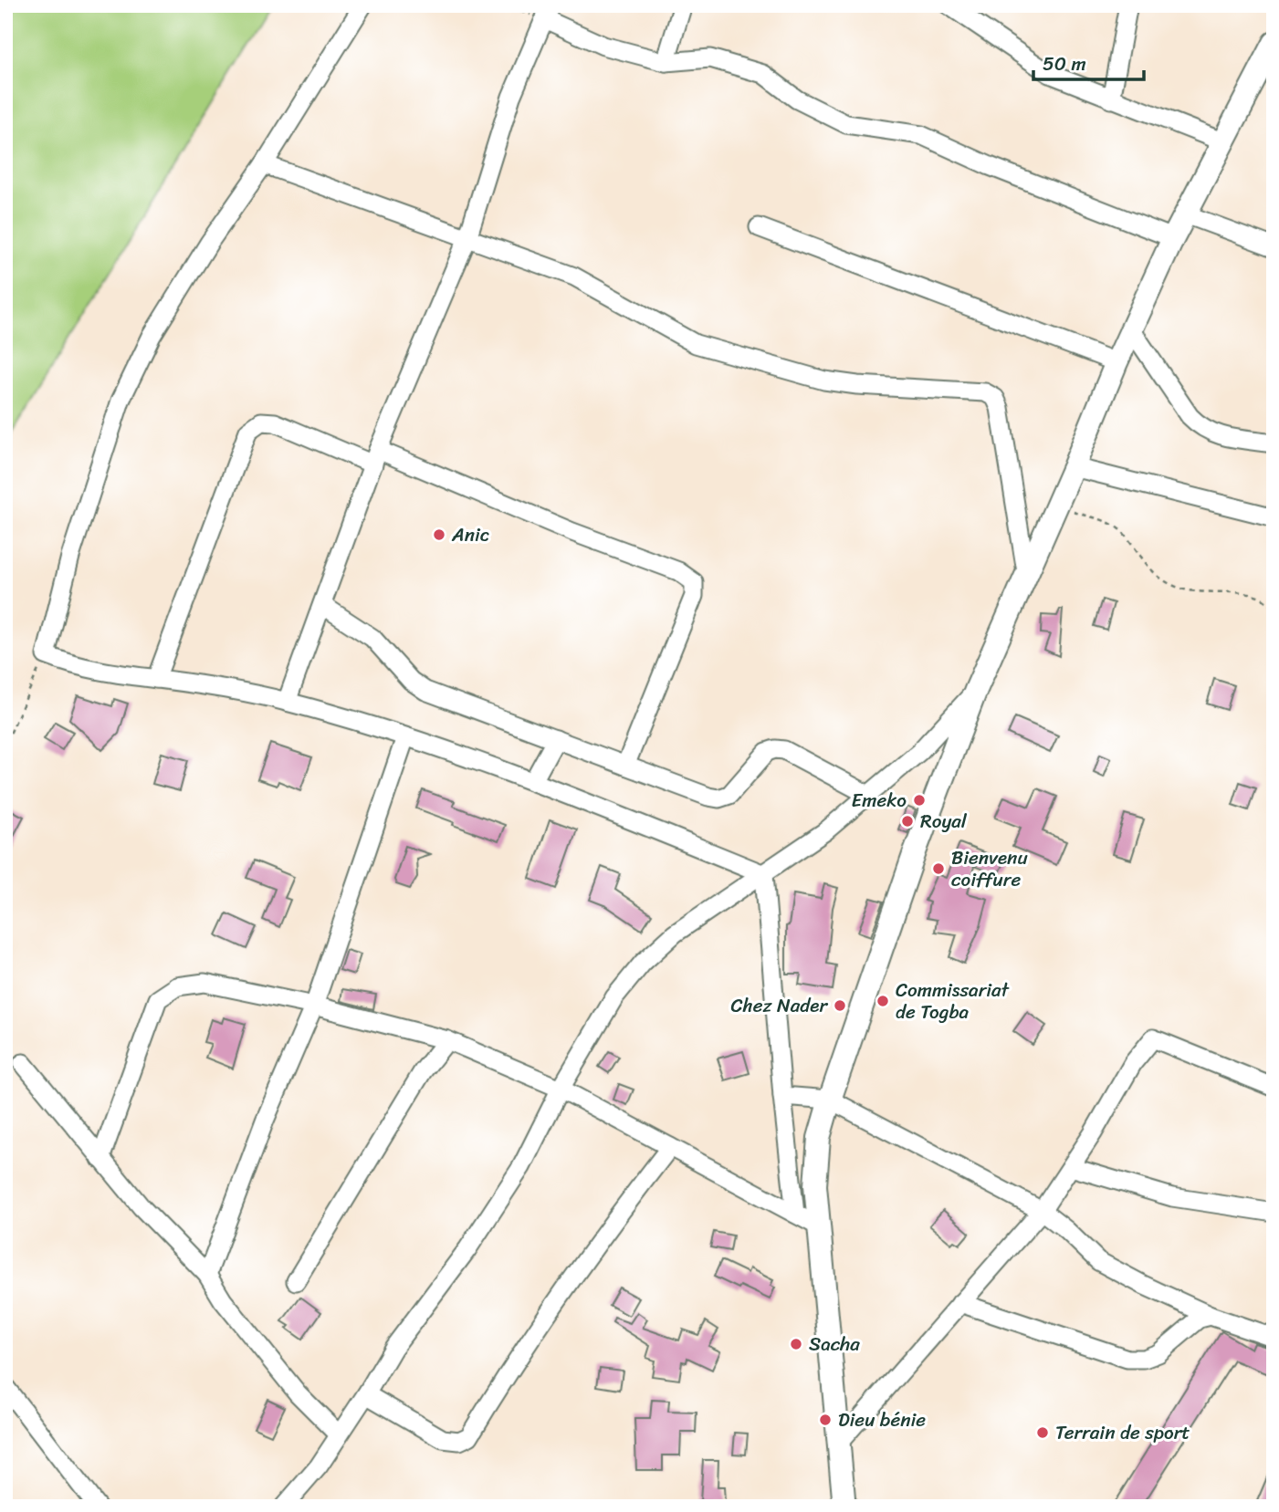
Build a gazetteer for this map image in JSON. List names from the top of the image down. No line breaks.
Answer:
{"places":["Anic","Emeko","Royal","Bienvenu coiffure","Commissariat de Togba","Chez Nader","Sacha","Dieu bénie","Terrain de sport"],"scale_bar":"50 m"}
